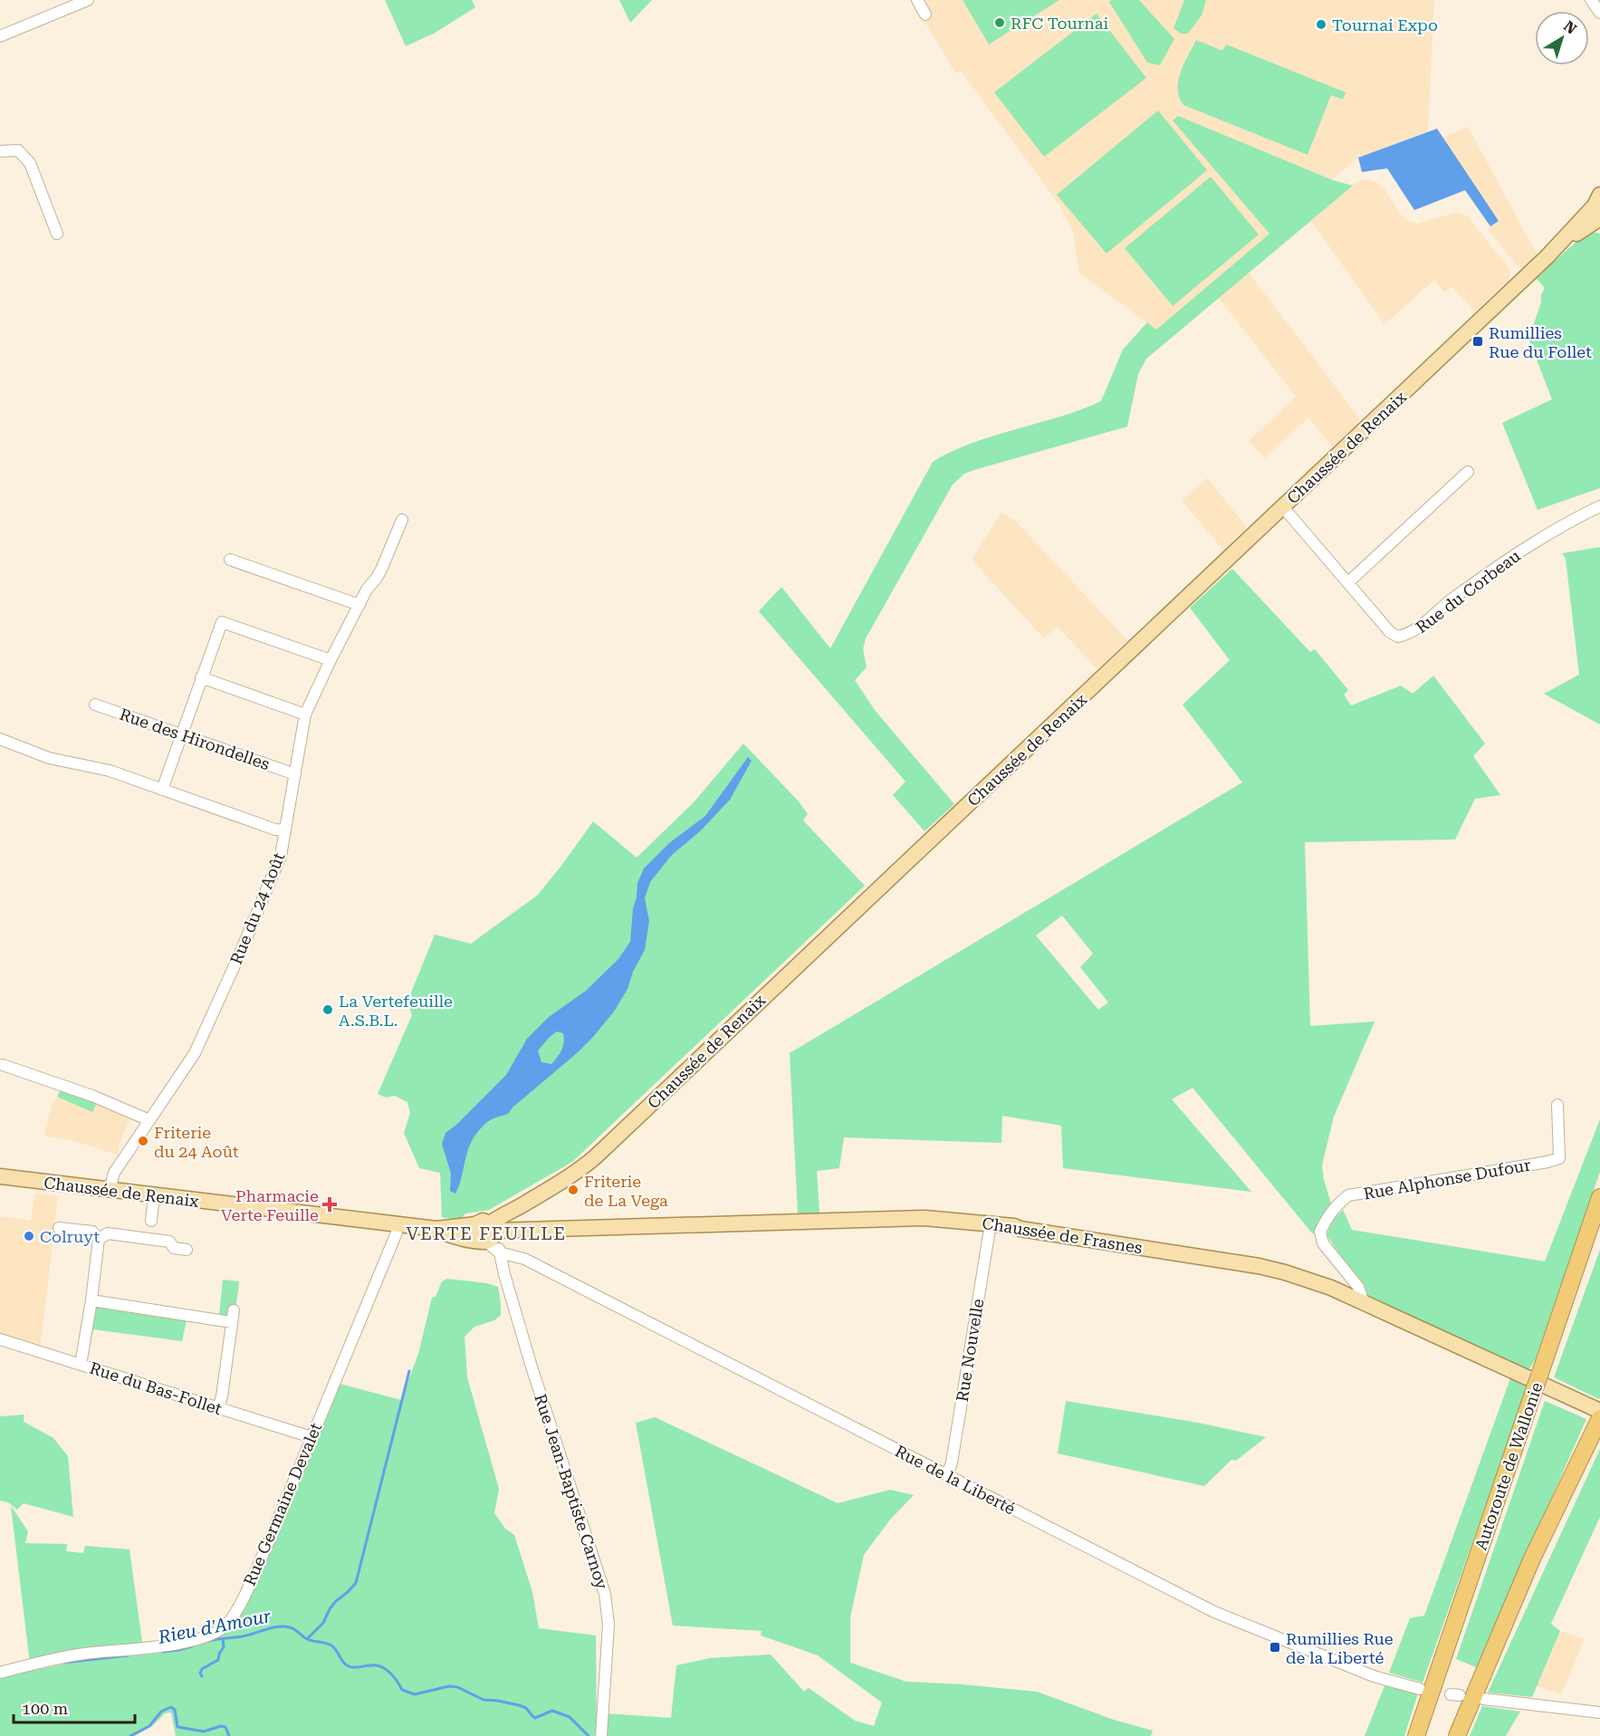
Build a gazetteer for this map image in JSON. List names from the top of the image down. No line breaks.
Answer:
{"streets":{"highway":["Autoroute de Wallonie"],"main road":["Chaussée de Renaix","Chaussée de Frasnes"],"street":["Rue du Corbeau","Rue des Hirondelles","Rue du 24 Août","Rue Alphonse Dufour","Rue Nouvelle","Rue du Bas-Follet","Rue de la Liberté","Rue Jean-Baptiste Carnoy","Rue Germaine Devalet"]},"crossings":[["Chaussée de Renaix","Rue du Corbeau"],["Chaussée de Renaix","Rue du 24 Août"],["Chaussée de Renaix","Chaussée de Frasnes"],["Chaussée de Renaix","Rue Germaine Devalet"],["Rue des Hirondelles","Rue du 24 Août"],["Rue Alphonse Dufour","Chaussée de Frasnes"],["Chaussée de Frasnes","Rue Nouvelle"],["Rue Nouvelle","Rue de la Liberté"],["Rue du Bas-Follet","Rue Germaine Devalet"],["Rue de la Liberté","Rue Jean-Baptiste Carnoy"]],"districts":["VERTE FEUILLE"],"water":["Rieu d'Amour"],"places":{"other":["RFC Tournai","Tournai Expo","La Vertefeuille A.S.B.L.","Friterie du 24 Août","Friterie de La Vega","Colruyt"],"transit":["Rumillies Rue du Follet","Rumillies Rue de la Liberté"],"health":["Pharmacie Verte Feuille"]},"scale_bar":"100 m","north":"top right"}
